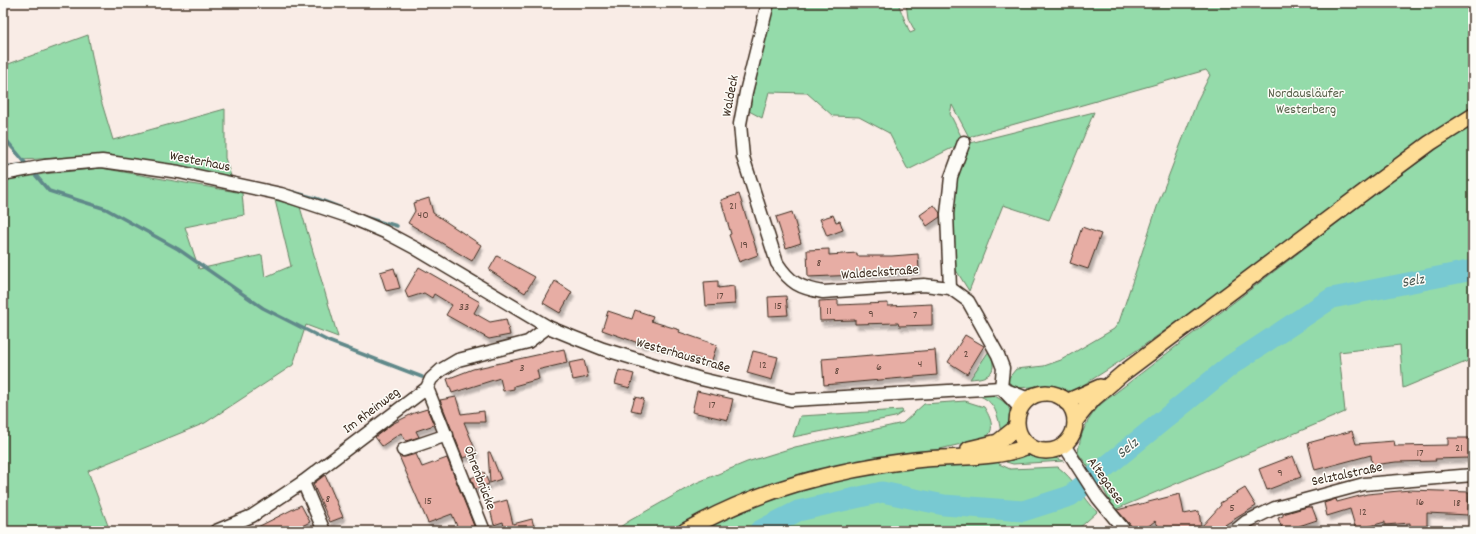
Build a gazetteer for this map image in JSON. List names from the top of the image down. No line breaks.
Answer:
{"streets":{"street":["Waldeck","Westerhaus","Waldeckstraße","Westerhausstraße","Im Rheinweg","Selztalstraße","Ohrenbrücke","Altegasse"]},"crossings":[["Waldeck","Waldeckstraße"],["Westerhaus","Westerhausstraße"],["Waldeckstraße","Westerhausstraße"],["Westerhausstraße","Im Rheinweg"],["Im Rheinweg","Ohrenbrücke"]],"water":["Selz"],"parks":["Nordausläufer Westerberg"],"house_numbers":["21","40","19","8","17","15","33","11","9","7","2","4","12","6","3","8","17","21","17","9","8","15","16","18","5","12"]}
